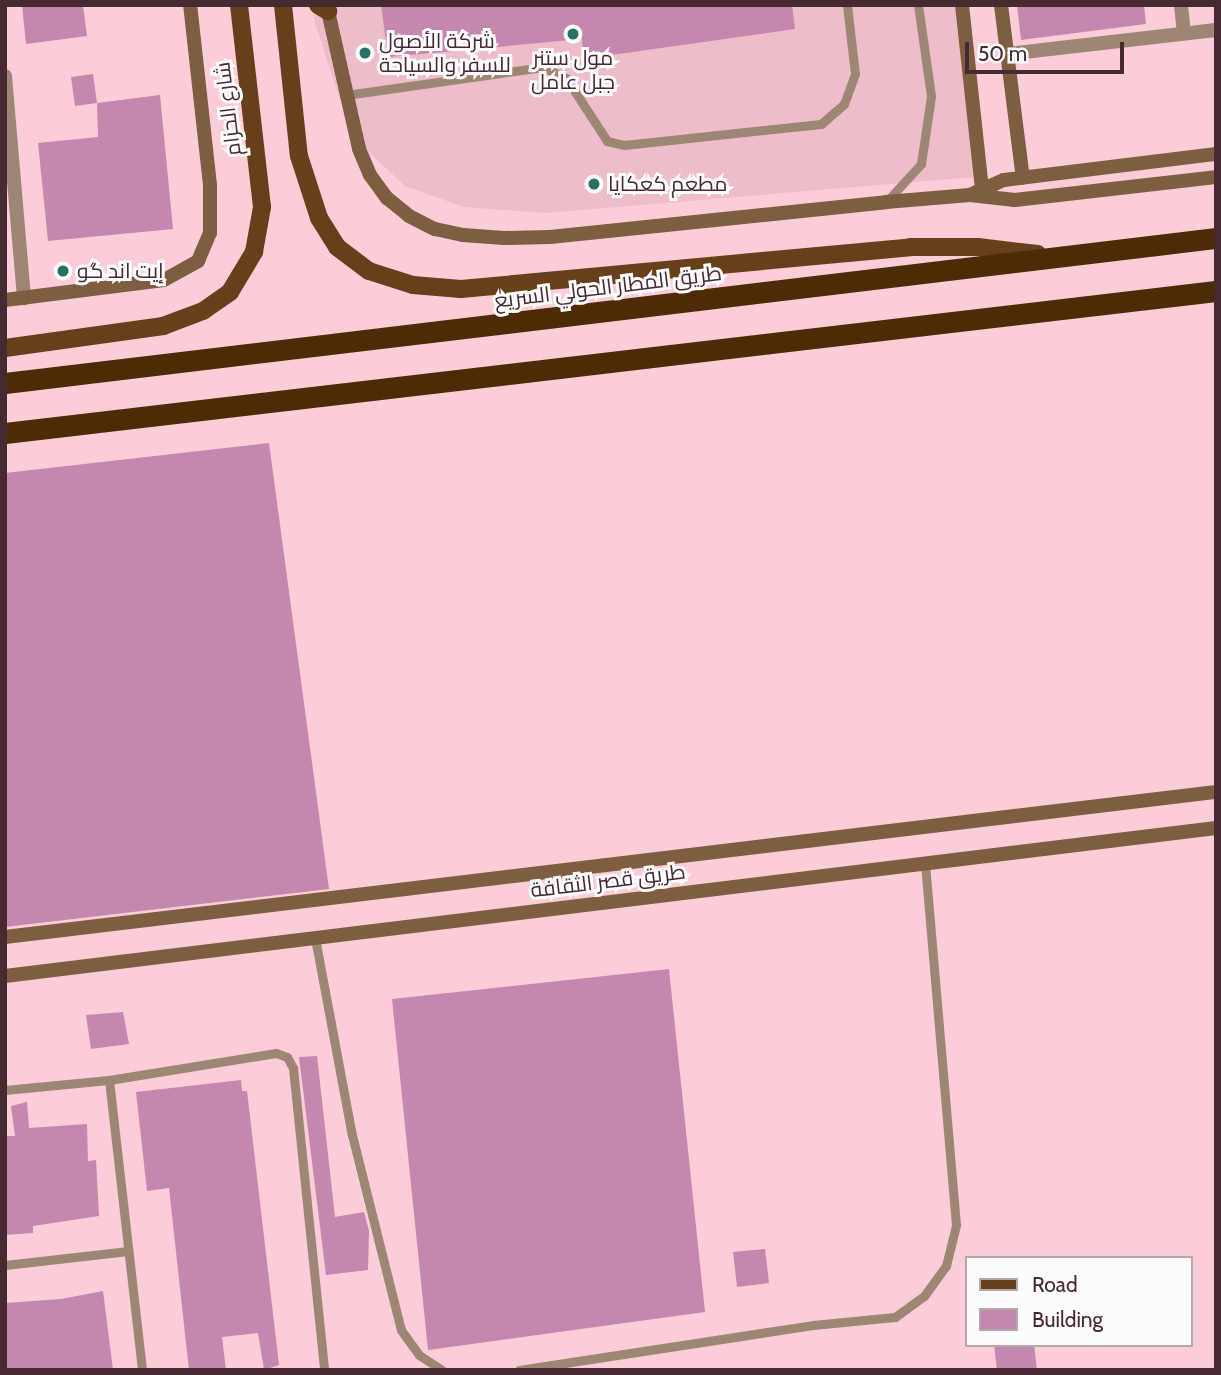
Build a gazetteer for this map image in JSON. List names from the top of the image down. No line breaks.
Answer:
{"streets":{"highway":["طريق المطار الحولي السريع"],"main road":["شارع الحزام"],"street":["طريق قصر الثقافة"]},"places":["مول ستنر جبل عامل","شركة الأصول للسفر والسياحة","مطعم كعكايا","إيت اند گو"],"legend":["Road","Building"],"scale_bar":"50 m"}
